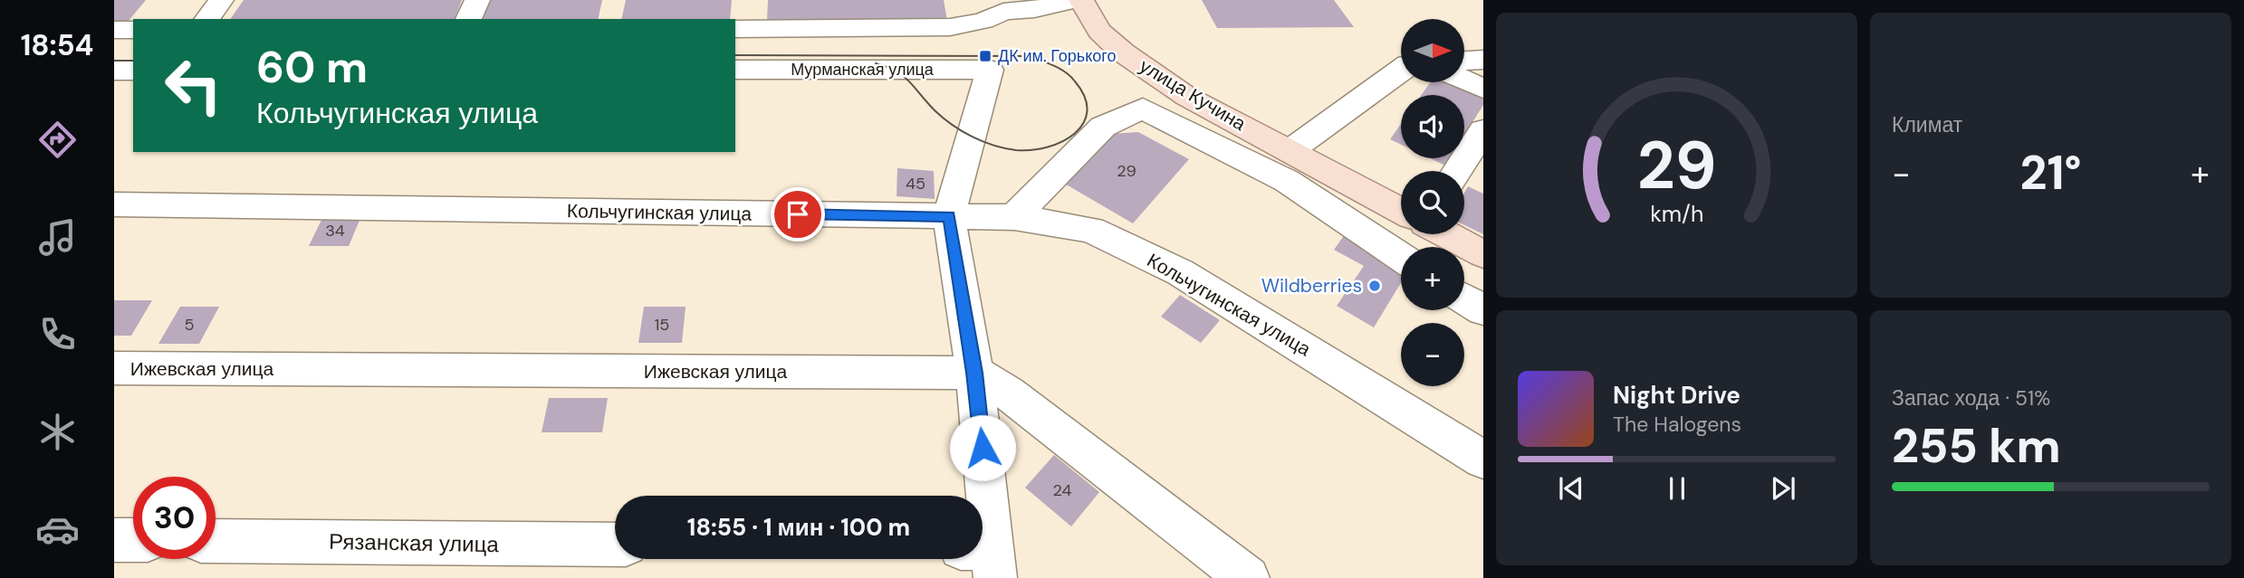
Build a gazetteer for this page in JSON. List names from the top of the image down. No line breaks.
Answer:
{"streets":{"main road":["улица Кучина"],"street":["Мурманская улица","Кольчугинская улица","Ижевская улица","Рязанская улица"]},"crossings":[["Мурманская улица","Кольчугинская улица"]],"places":{"transit":["ДК им. Горького"],"other":["Wildberries"]},"house_numbers":["29","45","34","5","15","24"],"north":"right","page":{"tabs":"18:54","tile":["Климат",["Запас хода · 51%","255 km"]],"map_buttons":["+","−"],"turn":["60 m","Кольчугинская улица"],"heat":["−","21°","+"],"song":["Night Drive","The Halogens"],"limit":"30","trip":"18:55 · 1 мин · 100 m","gauge":["29","km/h"]}}
